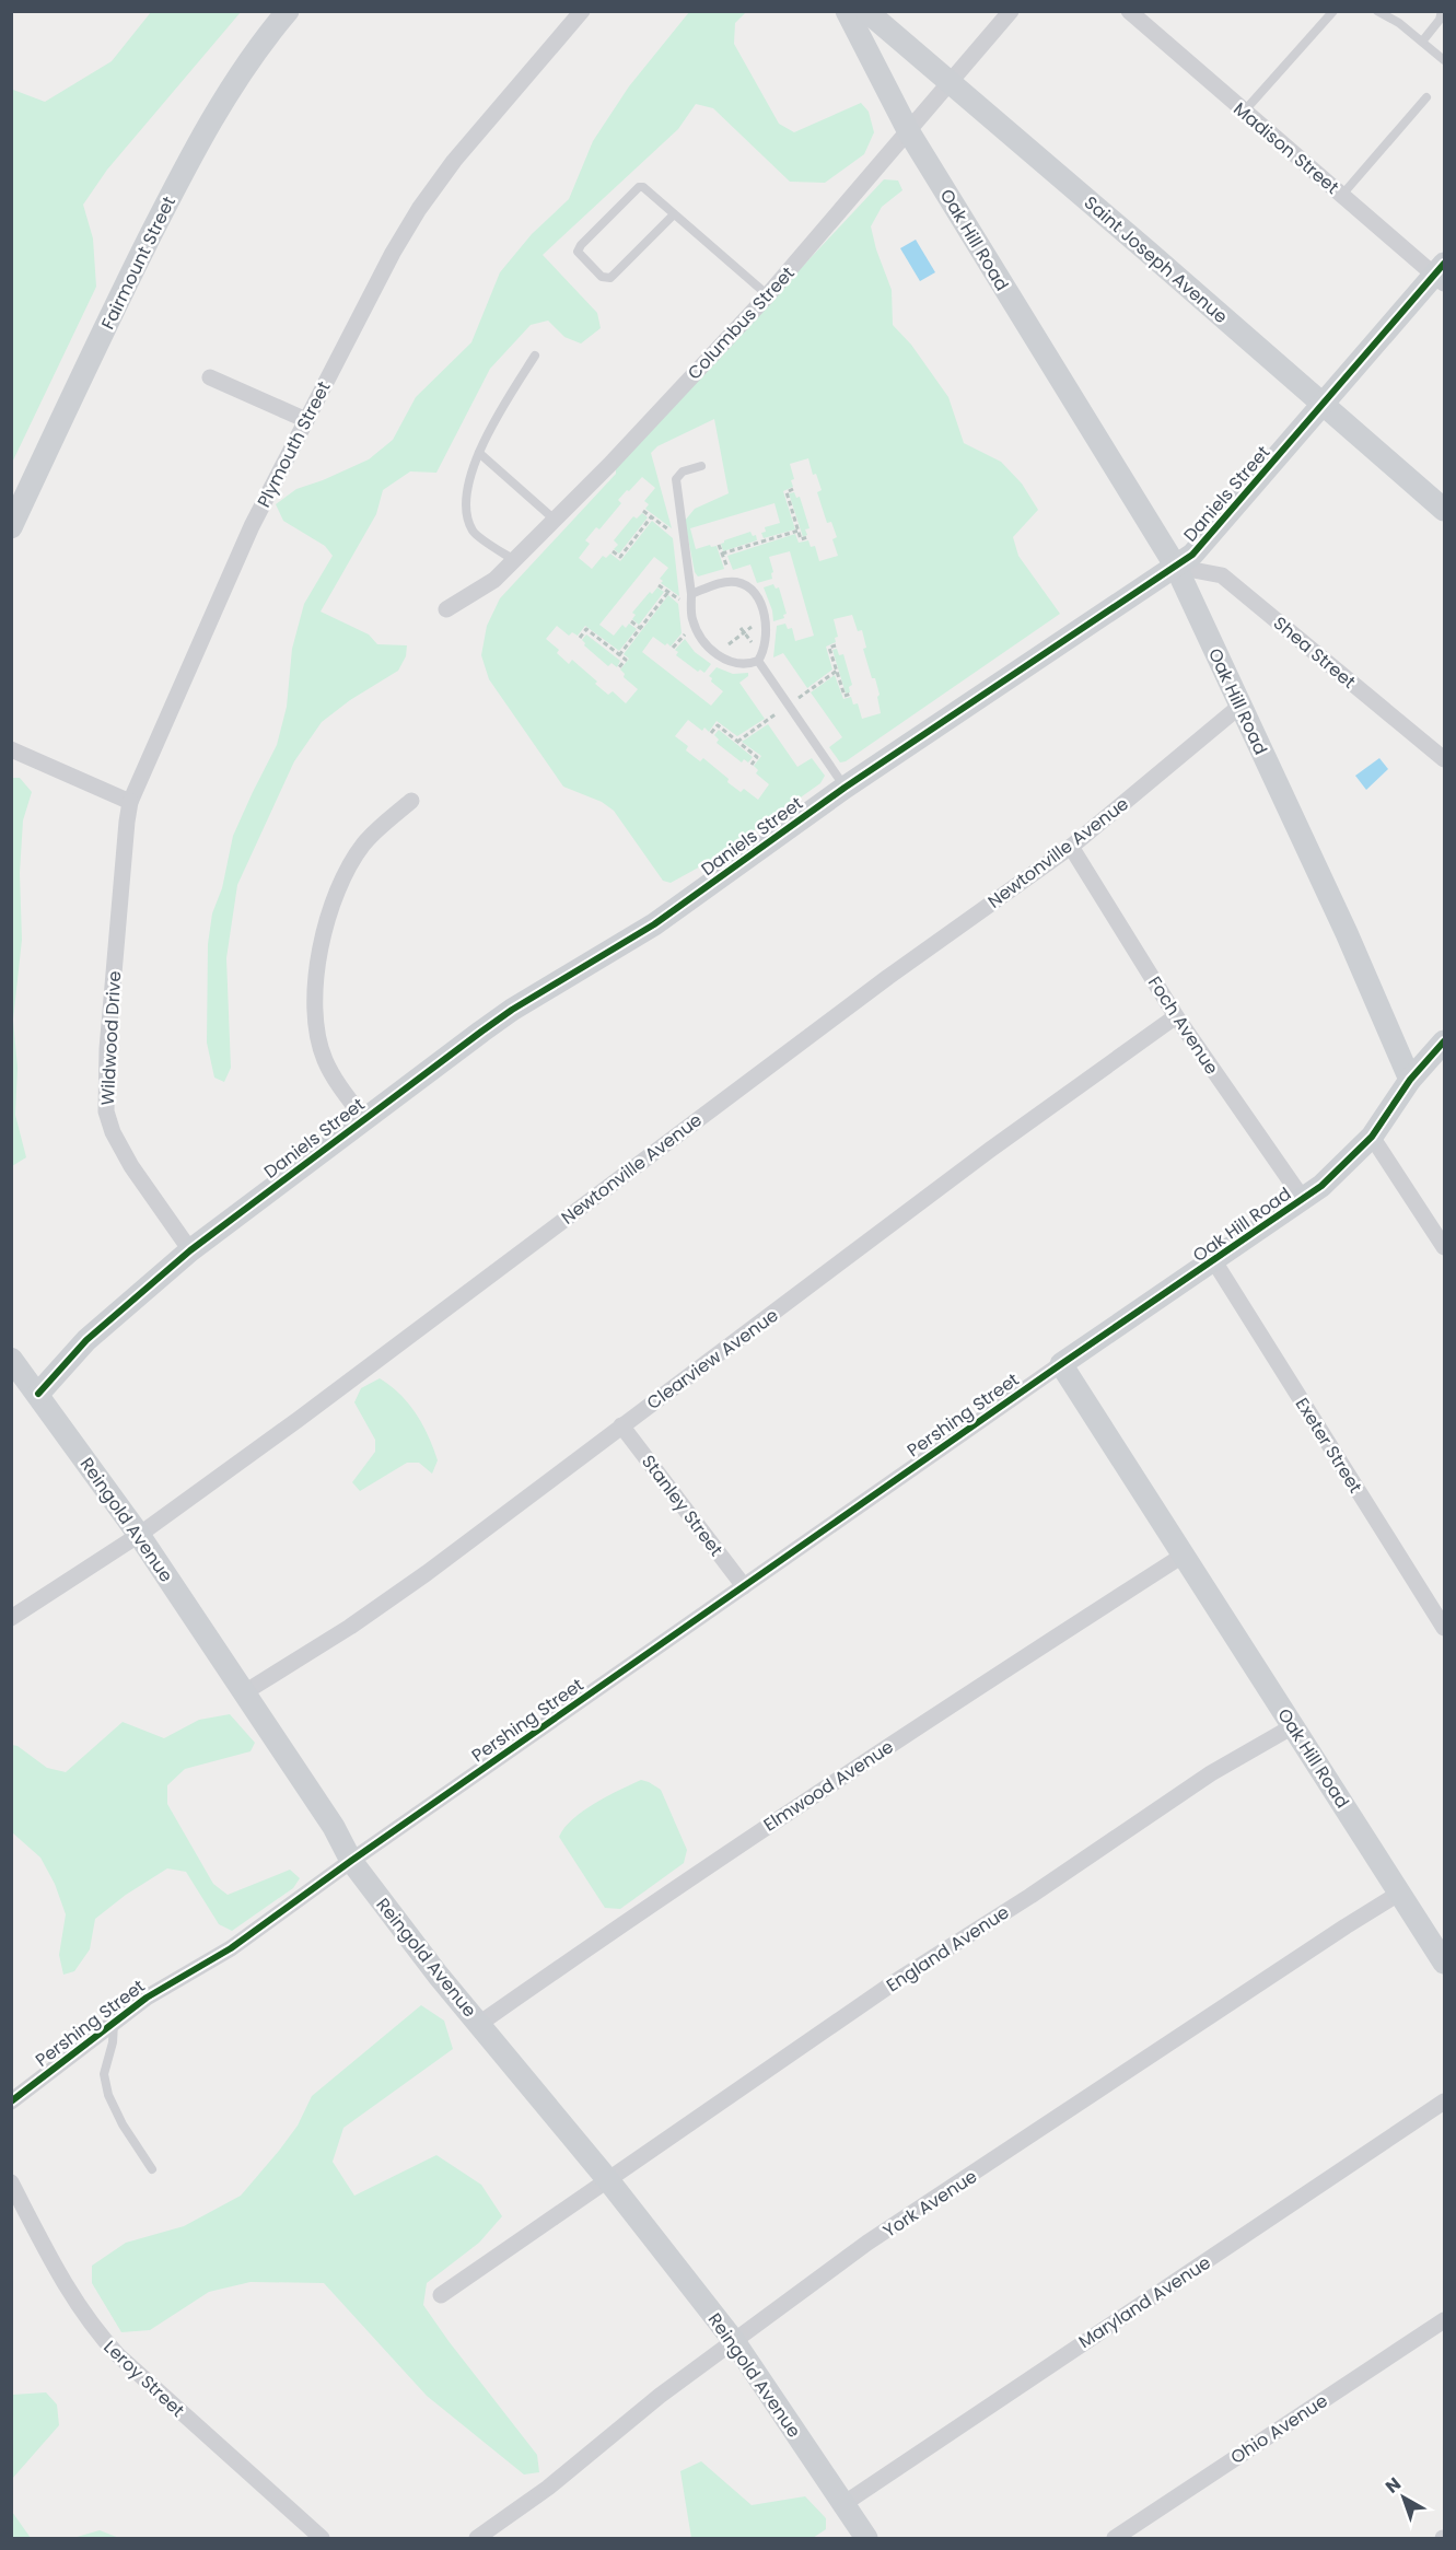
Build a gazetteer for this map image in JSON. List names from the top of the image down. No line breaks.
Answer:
{"streets":{"street":["Madison Street","Oak Hill Road","Saint Joseph Avenue","Fairmount Street","Columbus Street","Plymouth Street","Daniels Street","Shea Street","Newtonville Avenue","Foch Avenue","Wildwood Drive","Clearview Avenue","Pershing Street","Exeter Street","Stanley Street","Reingold Avenue","Elmwood Avenue","England Avenue","York Avenue","Maryland Avenue","Leroy Street","Ohio Avenue"]},"crossings":[["Madison Street","Daniels Street"],["Oak Hill Road","Columbus Street"],["Oak Hill Road","Daniels Street"],["Oak Hill Road","Shea Street"],["Oak Hill Road","Newtonville Avenue"],["Oak Hill Road","Foch Avenue"],["Oak Hill Road","Pershing Street"],["Oak Hill Road","Exeter Street"],["Oak Hill Road","Elmwood Avenue"],["Oak Hill Road","England Avenue"],["Oak Hill Road","York Avenue"],["Saint Joseph Avenue","Columbus Street"],["Saint Joseph Avenue","Daniels Street"],["Plymouth Street","Wildwood Drive"],["Daniels Street","Shea Street"],["Daniels Street","Wildwood Drive"],["Daniels Street","Reingold Avenue"],["Newtonville Avenue","Foch Avenue"],["Newtonville Avenue","Reingold Avenue"],["Foch Avenue","Clearview Avenue"],["Clearview Avenue","Stanley Street"],["Clearview Avenue","Reingold Avenue"],["Pershing Street","Stanley Street"],["Pershing Street","Reingold Avenue"],["Reingold Avenue","Elmwood Avenue"],["Reingold Avenue","England Avenue"],["Reingold Avenue","York Avenue"],["Reingold Avenue","Maryland Avenue"]],"north":"top left"}
